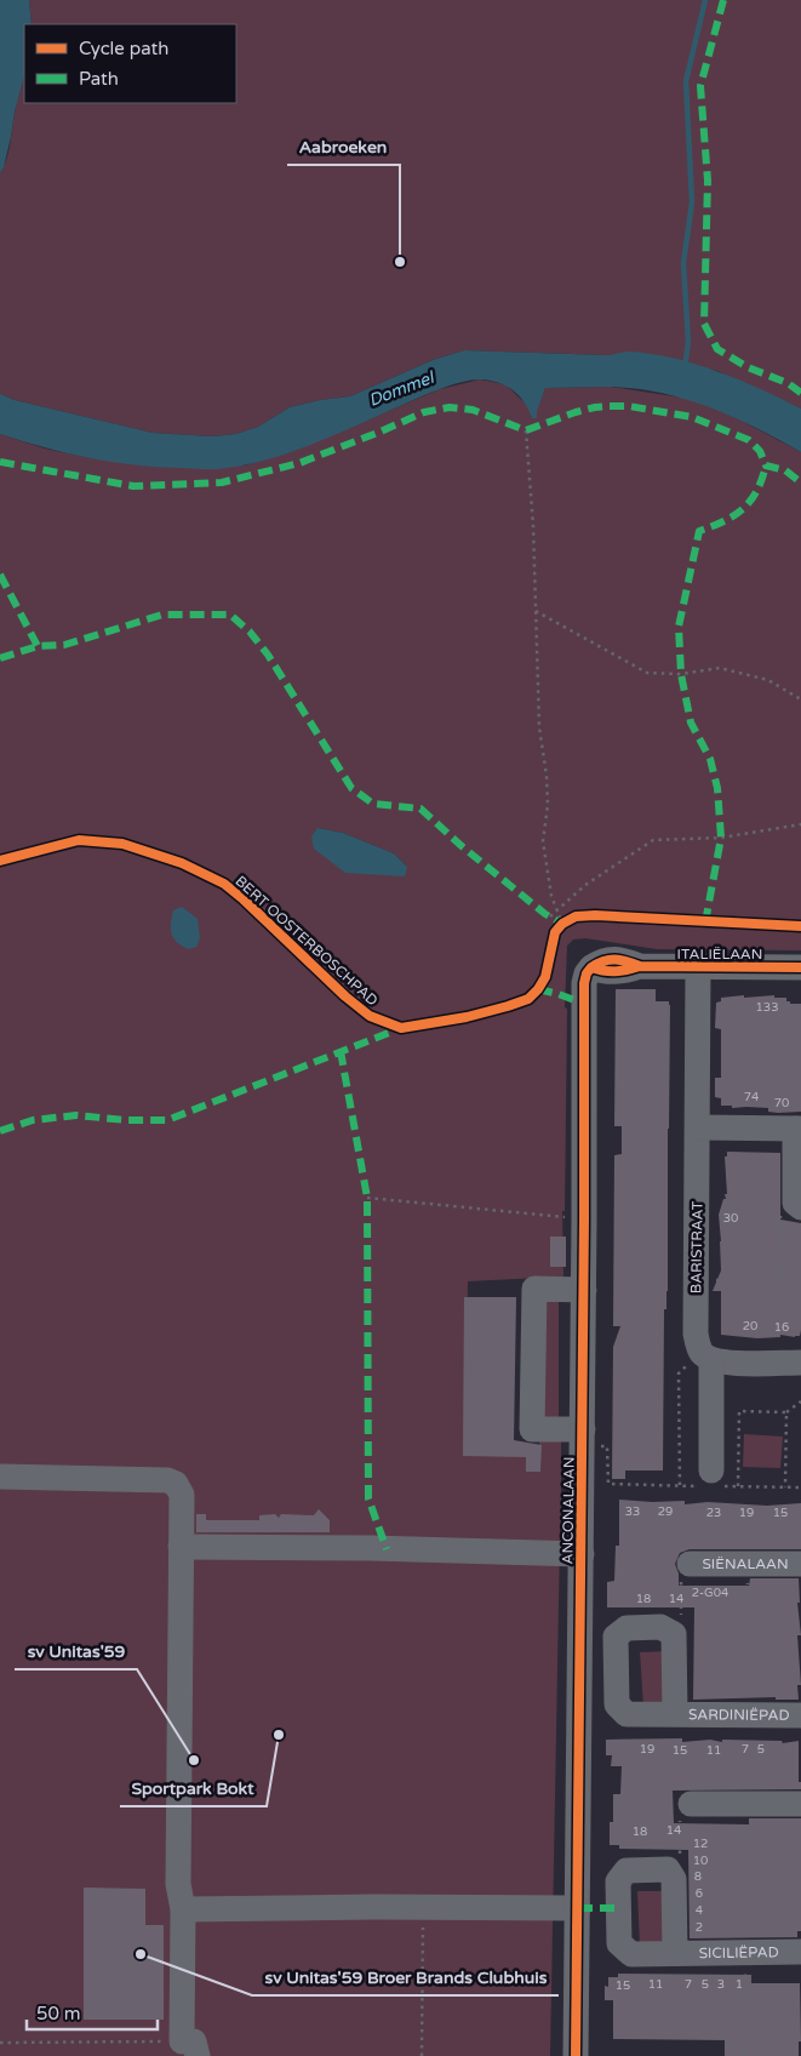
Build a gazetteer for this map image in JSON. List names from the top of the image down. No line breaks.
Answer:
{"streets":{"street":["ITALIËLAAN","BARISTRAAT","ANCONALAAN","SIËNALAAN","SARDINIËPAD","SICILIËPAD"],"cycle path":["BERT OOSTERBOSCHPAD"]},"crossings":[["ITALIËLAAN","BARISTRAAT"],["ITALIËLAAN","ANCONALAAN"]],"water":["Dommel"],"places":["Aabroeken","Sportpark Bokt","sv Unitas'59","sv Unitas'59 Broer Brands Clubhuis"],"house_numbers":["133","74","70","30","20","16","33","29","23","19","15","2-G04","18","14","19","7","5","15","11","14","18","12","10","8","6","4","2","11","7","5","3","1","15"],"legend":["Cycle path","Path"],"scale_bar":"50 m"}
